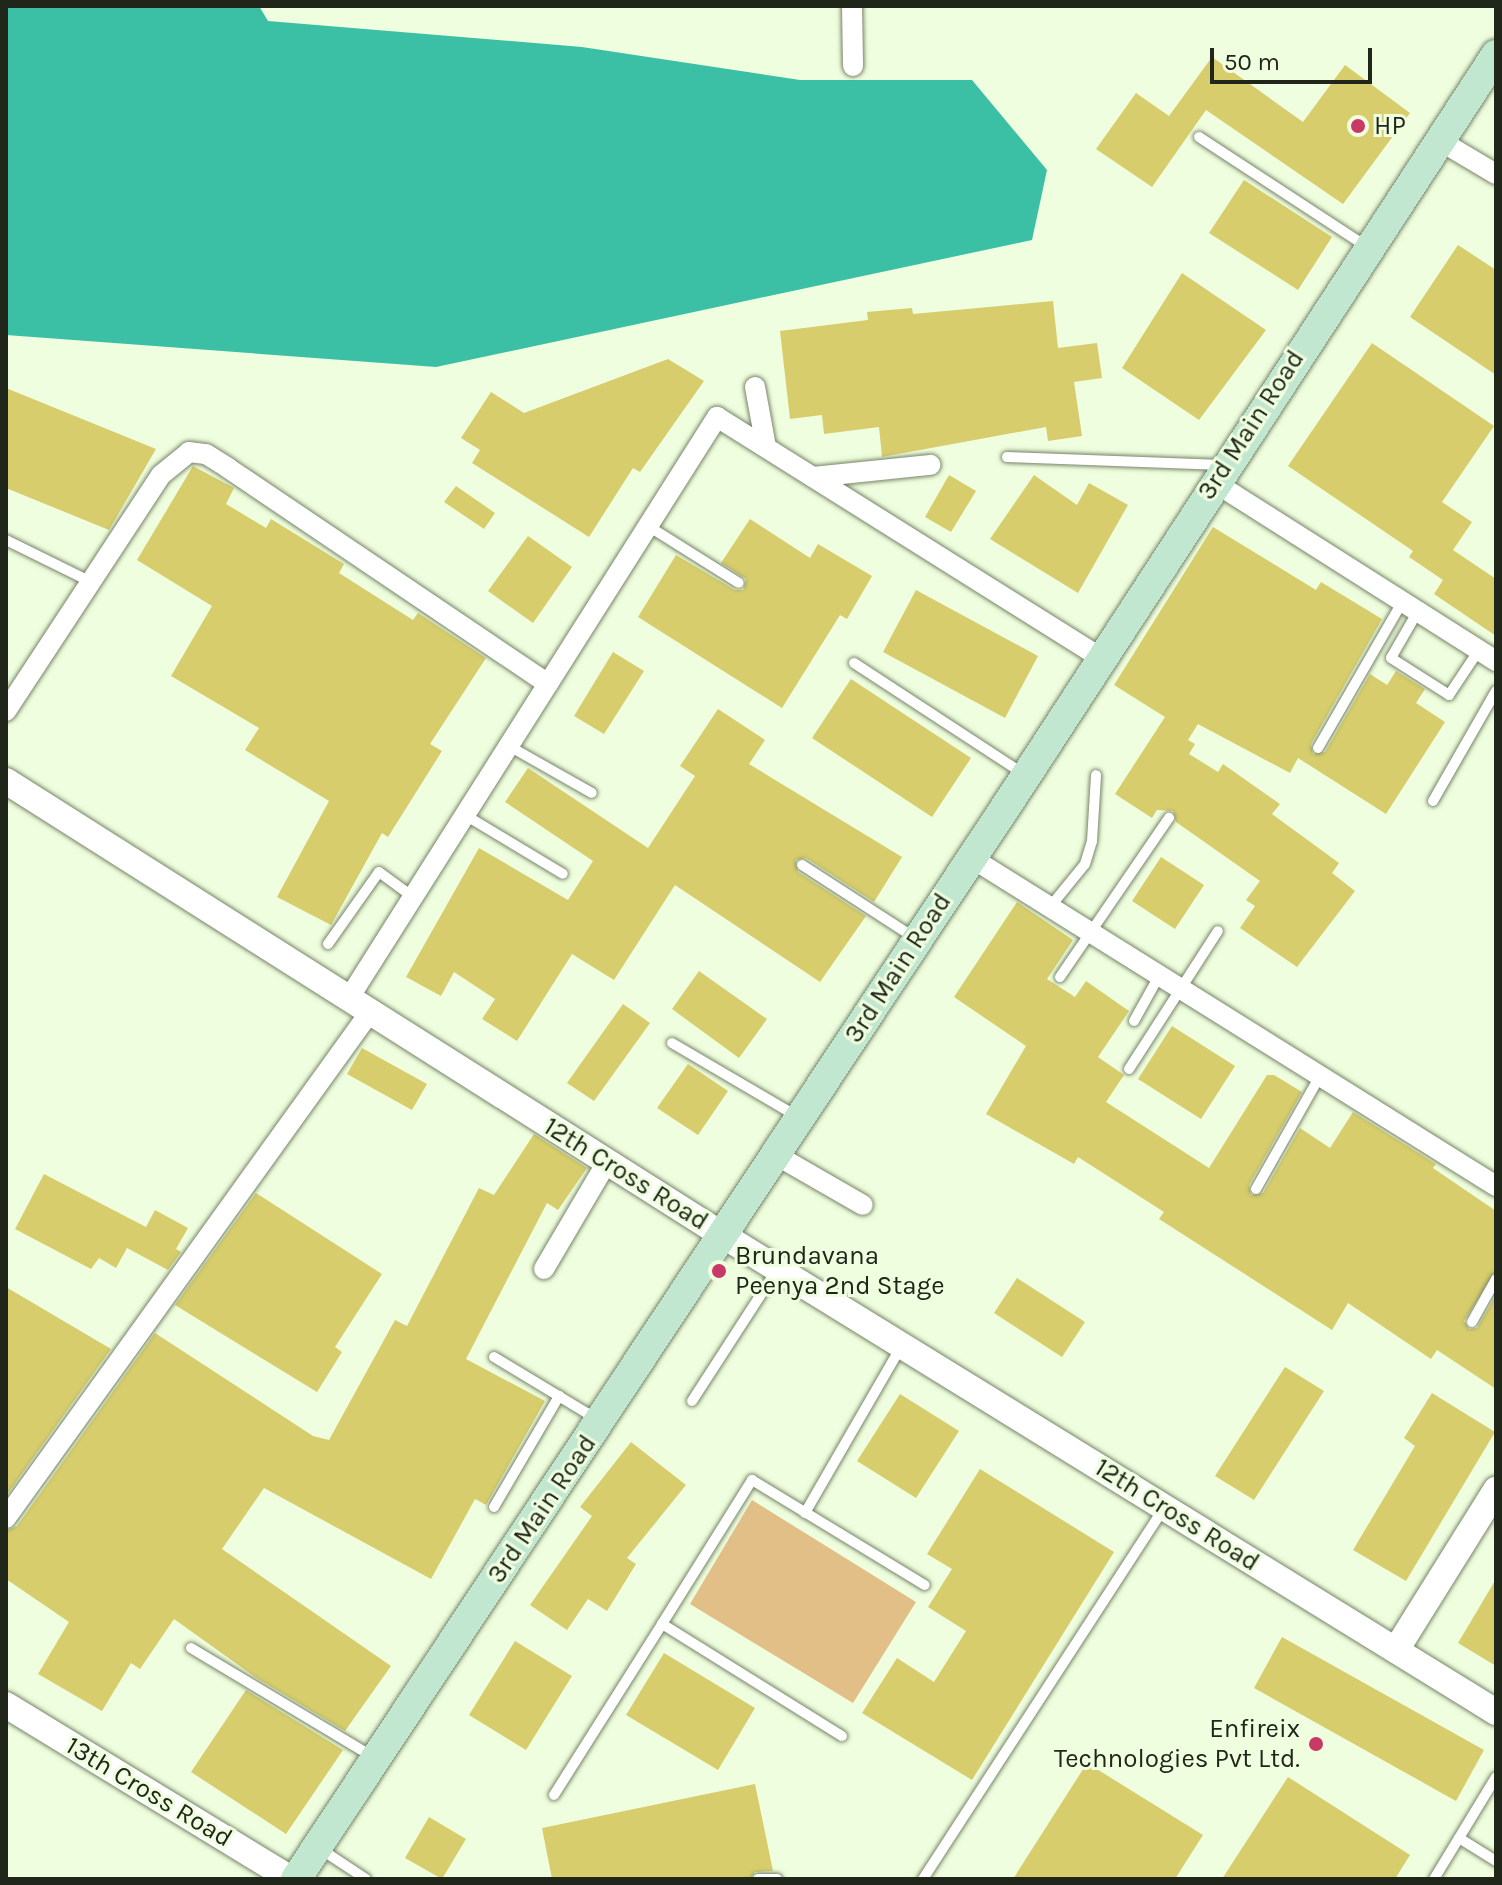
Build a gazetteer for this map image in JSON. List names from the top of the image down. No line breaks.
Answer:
{"streets":{"main road":["3rd Main Road"],"street":["12th Cross Road","13th Cross Road"]},"crossings":[["3rd Main Road","12th Cross Road"],["3rd Main Road","13th Cross Road"]],"places":["HP","Brundavana Peenya 2nd Stage","Enfireix Technologies Pvt Ltd."],"scale_bar":"50 m"}
